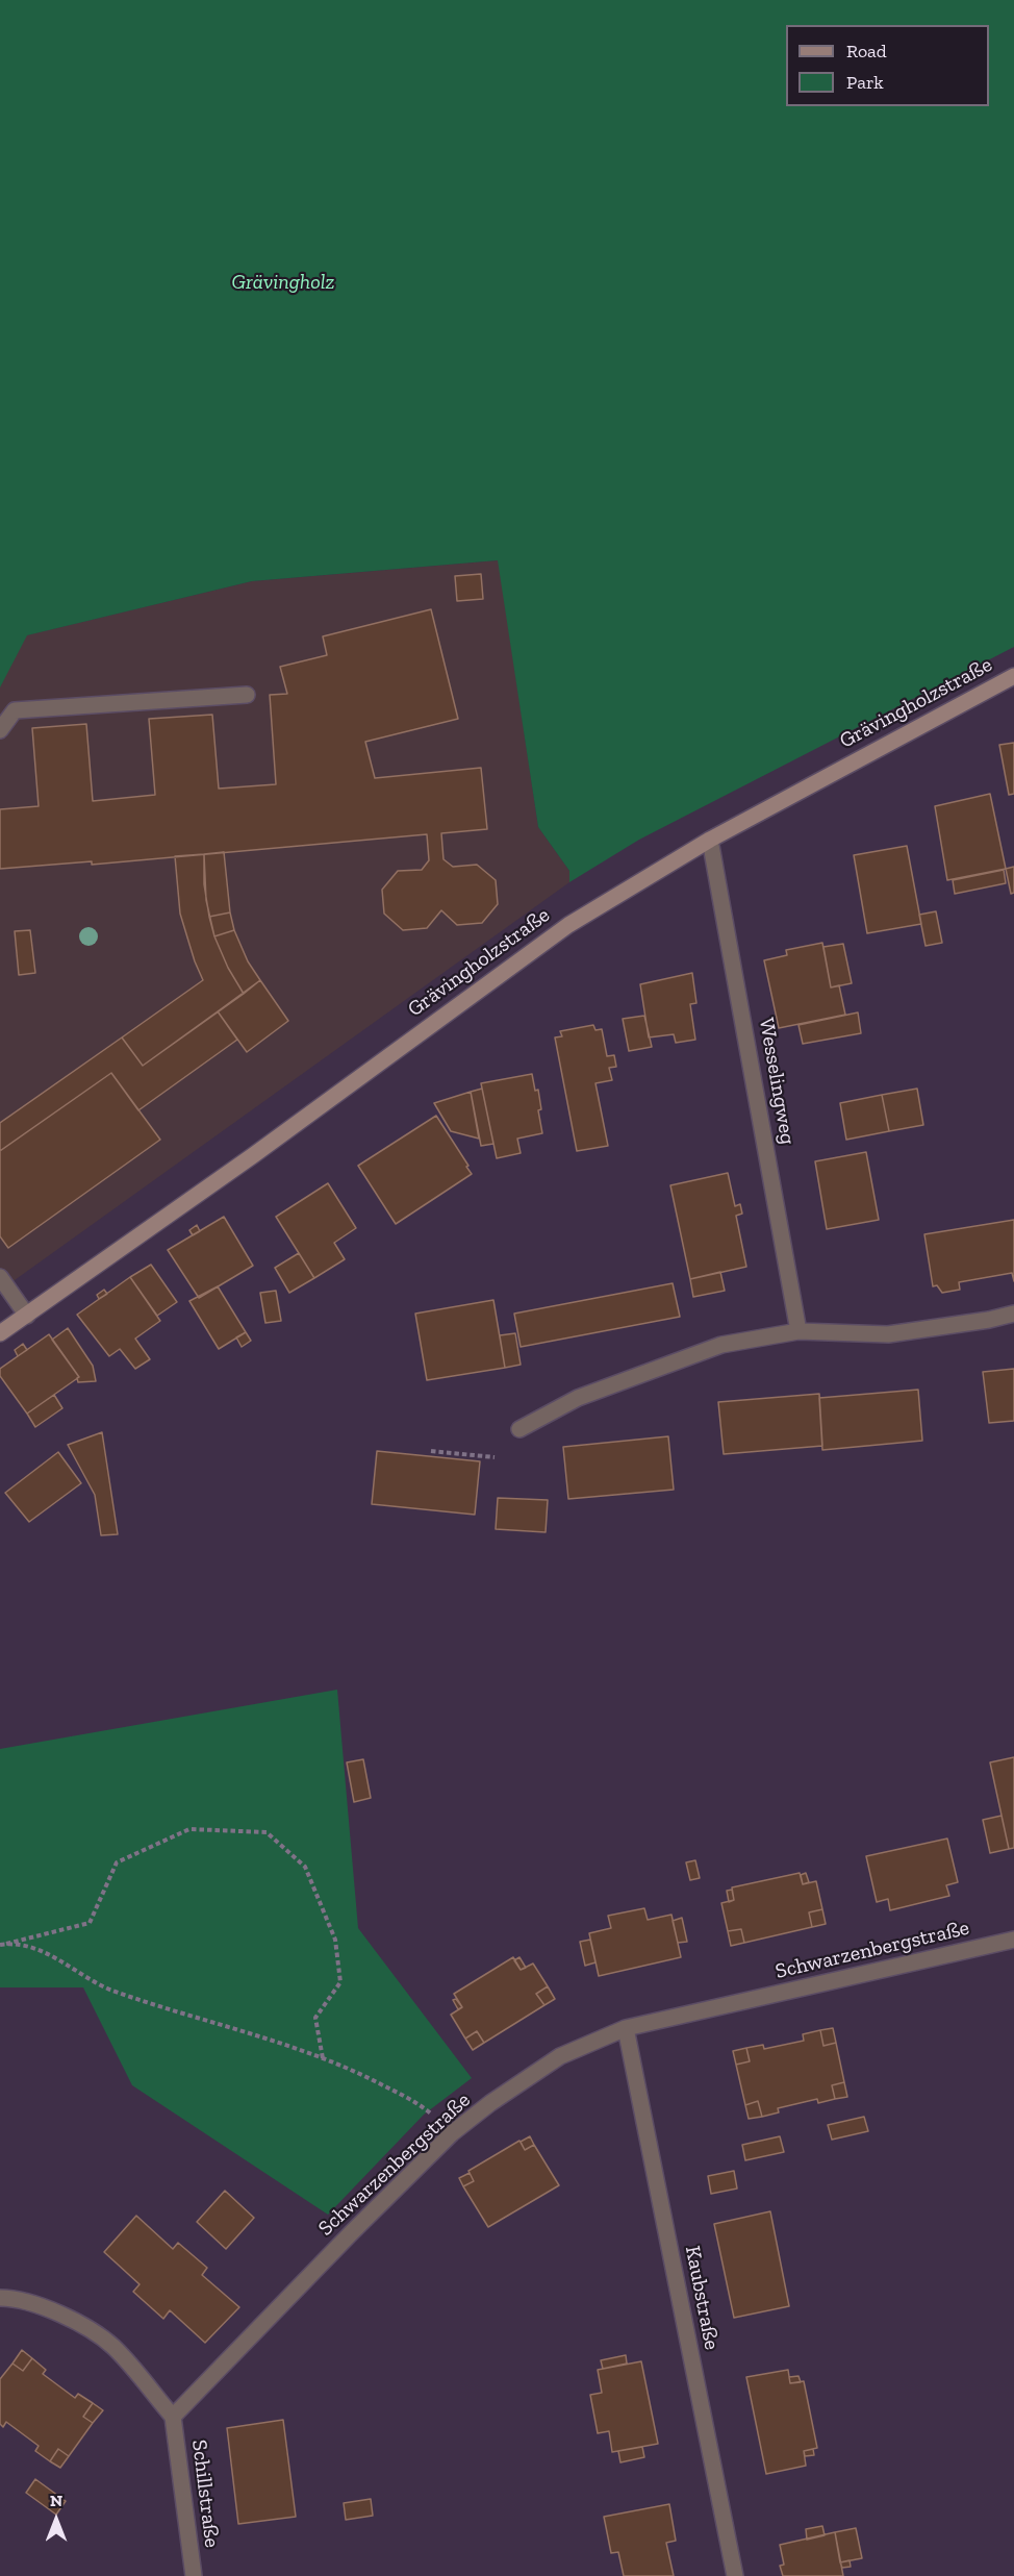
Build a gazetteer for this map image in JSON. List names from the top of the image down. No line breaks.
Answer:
{"streets":{"main road":["Grävingholzstraße"],"street":["Wesselingweg","Schwarzenbergstraße","Kaubstraße","Schillstraße"]},"crossings":[["Grävingholzstraße","Wesselingweg"],["Schwarzenbergstraße","Kaubstraße"],["Schwarzenbergstraße","Schillstraße"]],"parks":["Grävingholz"],"legend":["Road","Park"],"north":"top"}
